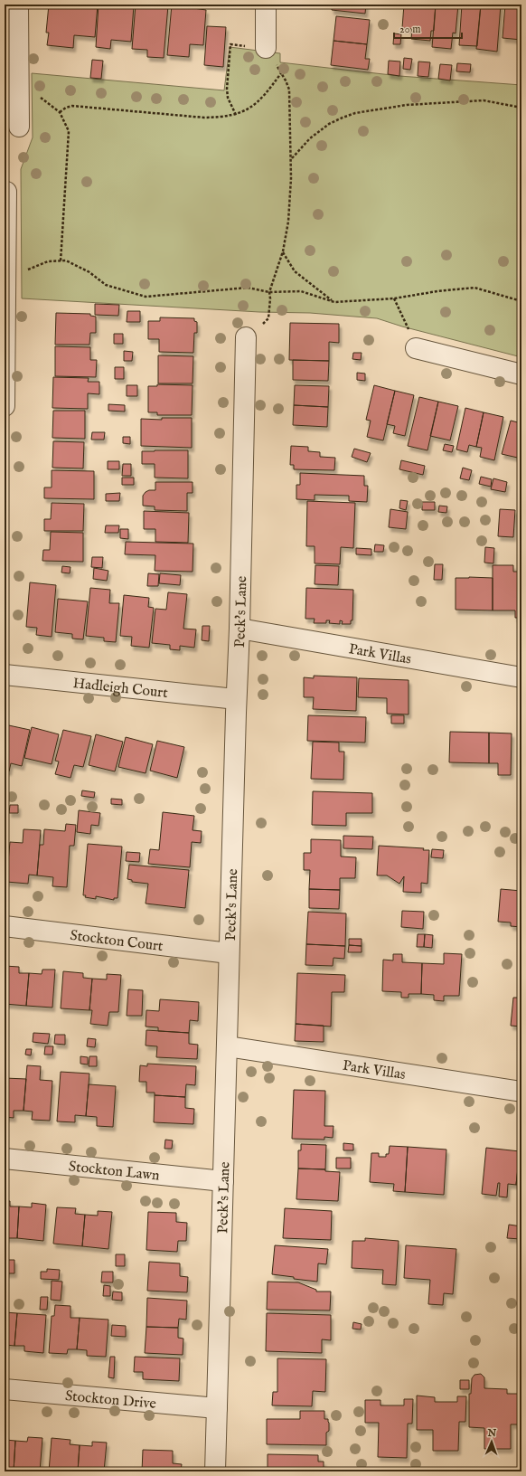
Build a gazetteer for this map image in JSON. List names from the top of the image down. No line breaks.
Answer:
{"streets":{"street":["Peck's Lane","Park Villas","Hadleigh Court","Stockton Court","Stockton Lawn","Stockton Drive"]},"crossings":[["Peck's Lane","Park Villas"],["Peck's Lane","Hadleigh Court"],["Peck's Lane","Stockton Court"],["Peck's Lane","Stockton Lawn"],["Peck's Lane","Stockton Drive"]],"scale_bar":"20 m","north":"top"}
